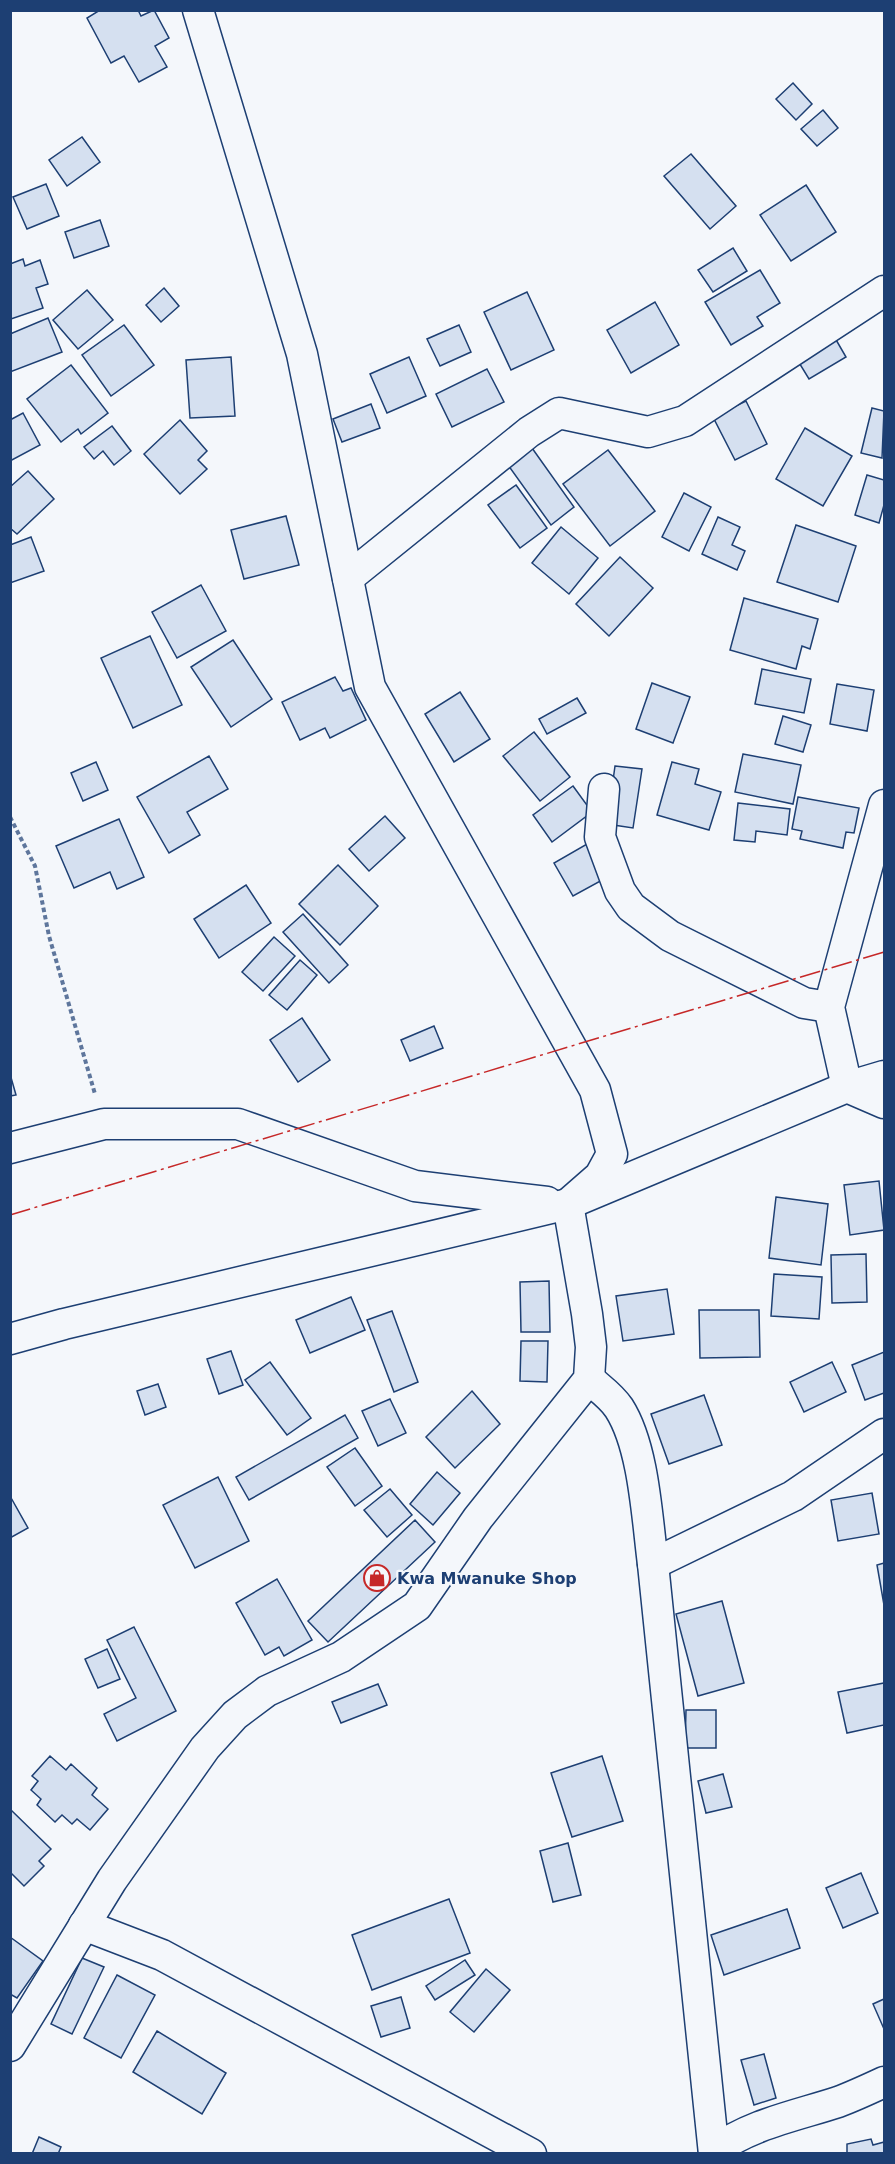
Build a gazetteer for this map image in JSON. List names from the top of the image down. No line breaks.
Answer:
{"places":{"shop":["Kwa Mwanuke Shop"]}}
